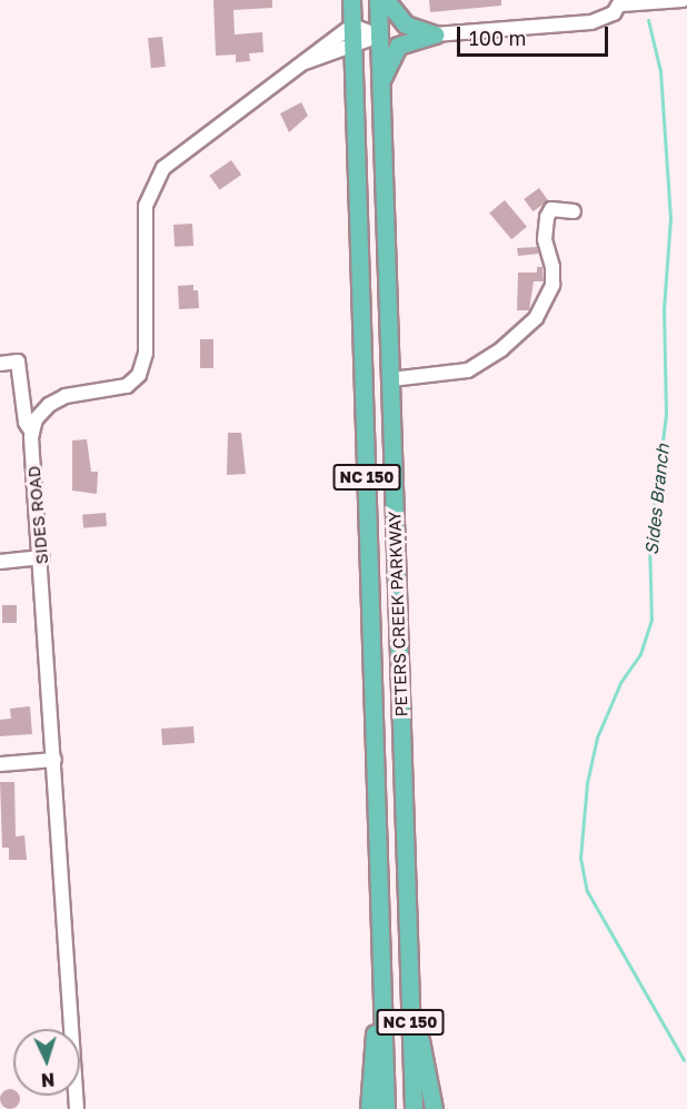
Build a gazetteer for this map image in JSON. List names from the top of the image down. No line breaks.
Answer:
{"streets":{"main road":["NC 150","PETERS CREEK PARKWAY"],"street":["SIDES ROAD"]},"water":["Sides Branch"],"scale_bar":"100 m","north":"bottom"}
